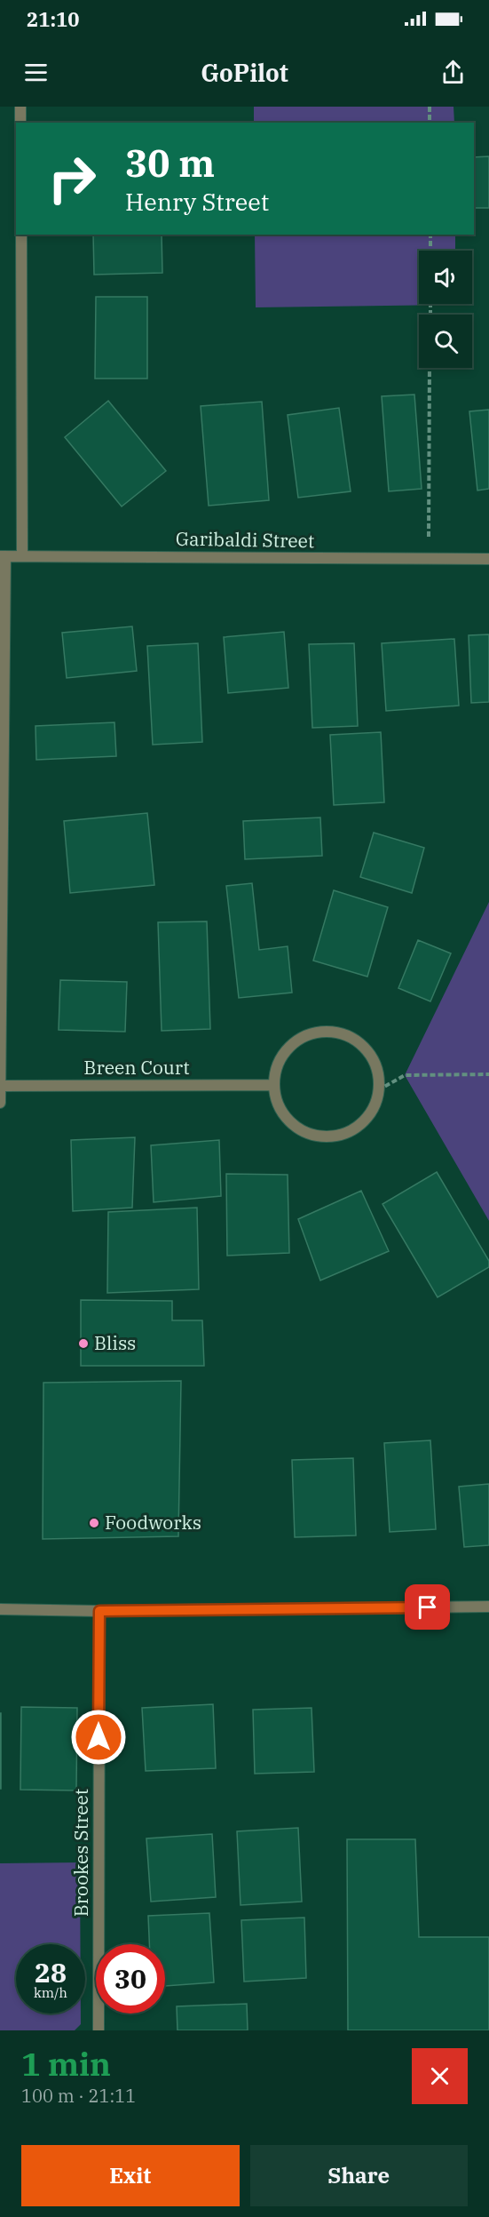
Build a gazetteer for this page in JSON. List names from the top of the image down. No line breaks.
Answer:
{"streets":{"street":["Garibaldi Street","Breen Court","Brookes Street"]},"places":["Bliss","Foodworks"],"page":{"status":"21:10","header":"GoPilot","turn":["30 m","Henry Street"],"speed":"28 km/h","limit":"30","heading":["1 min","100 m · 21:11"],"buttons":["Exit","Share"]}}
